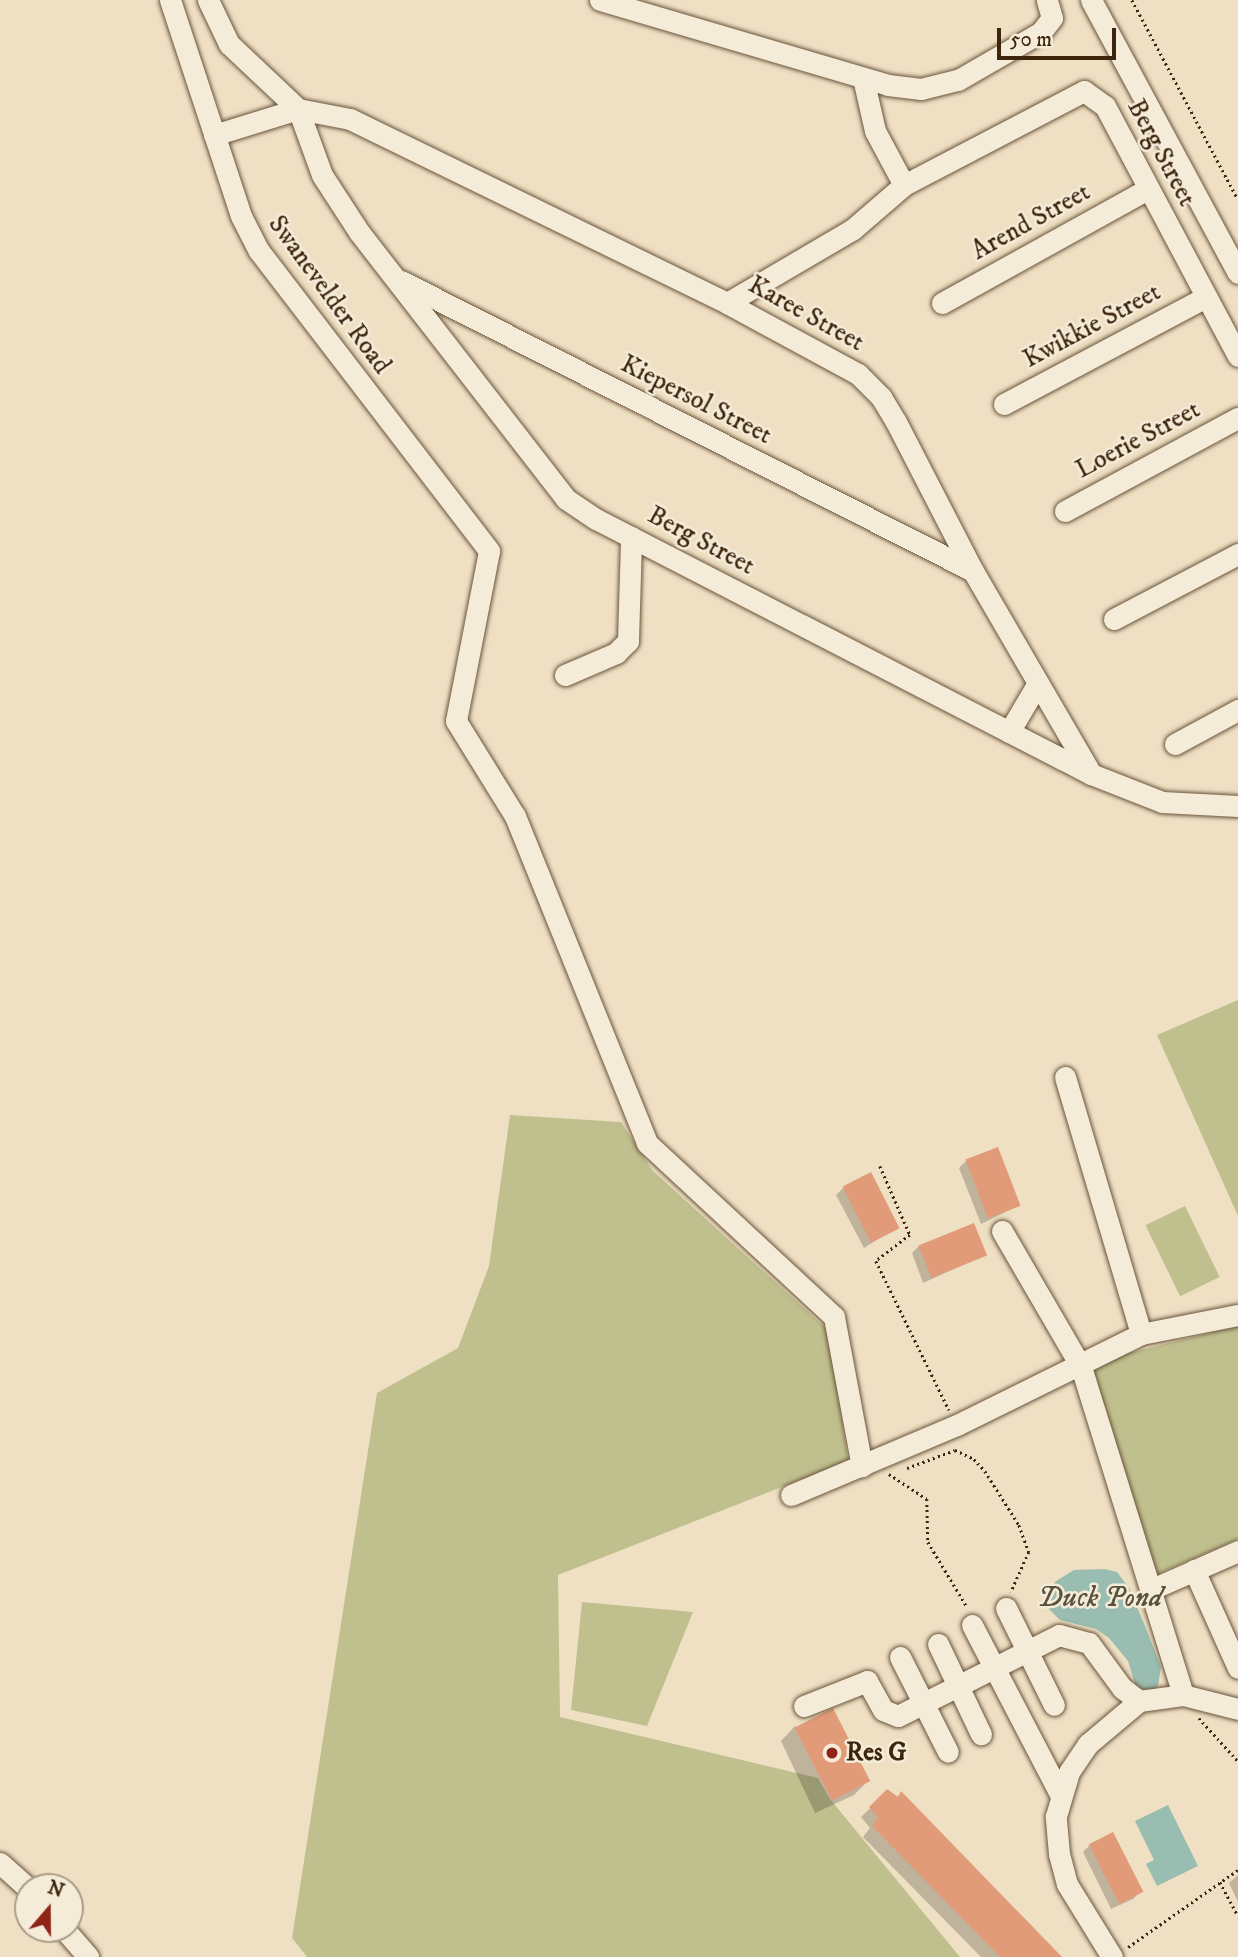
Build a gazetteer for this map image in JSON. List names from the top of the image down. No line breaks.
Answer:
{"streets":{"street":["Berg Street","Arend Street","Swanevelder Road","Karee Street","Kwikkie Street","Kiepersol Street","Loerie Street"]},"crossings":[["Berg Street","Arend Street"],["Berg Street","Karee Street"],["Berg Street","Kwikkie Street"],["Berg Street","Kiepersol Street"],["Karee Street","Kiepersol Street"]],"water":["Duck Pond"],"places":["Res G"],"scale_bar":"50 m","north":"top"}
